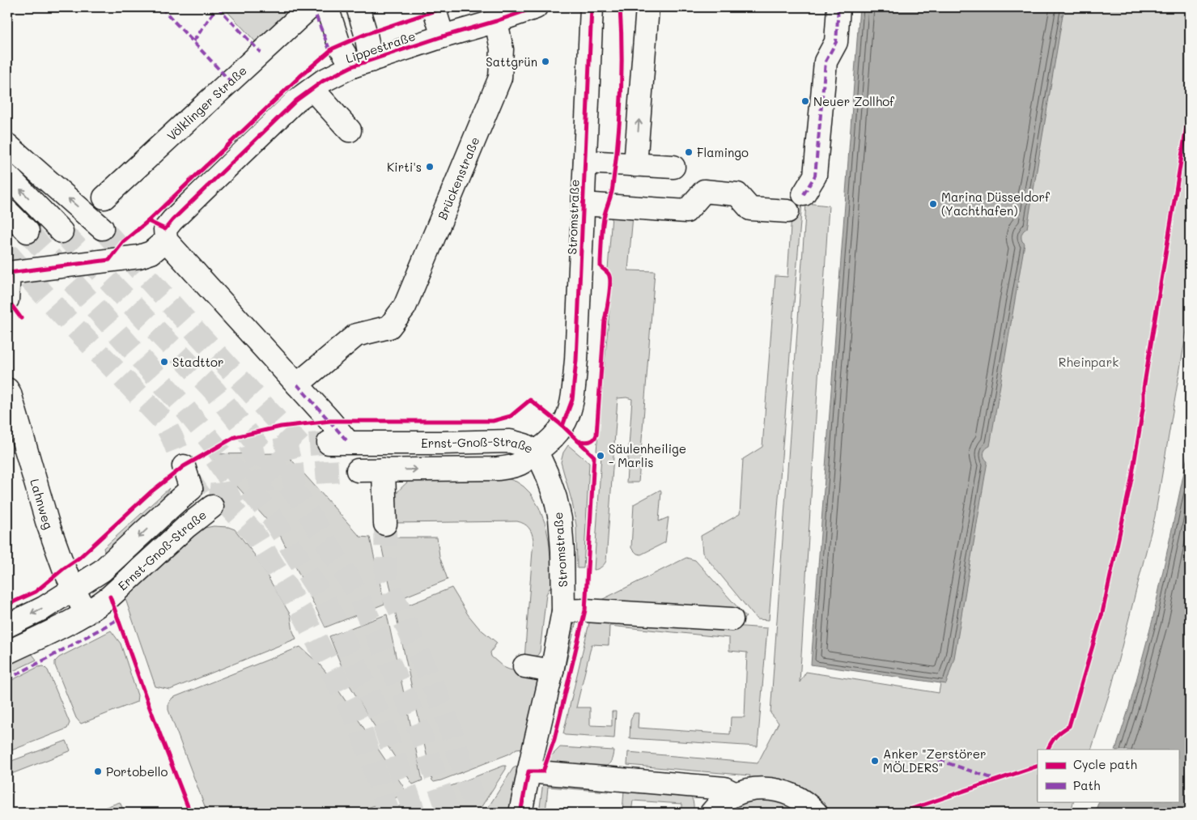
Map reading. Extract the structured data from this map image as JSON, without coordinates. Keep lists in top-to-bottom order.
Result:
{
  "streets": {
    "main road": [
      "Lippestraße",
      "Völklinger Straße",
      "Brückenstraße",
      "Stromstraße",
      "Ernst-Gnoß-Straße",
      "Lahnweg"
    ]
  },
  "crossings": [
    ["Lippestraße", "Brückenstraße"],
    ["Stromstraße", "Ernst-Gnoß-Straße"],
    ["Ernst-Gnoß-Straße", "Lahnweg"]
  ],
  "parks": ["Rheinpark"],
  "places": [
    "Sattgrün",
    "Neuer Zollhof",
    "Flamingo",
    "Kirti's",
    "Marina Düsseldorf (Yachthafen)",
    "Stadttor",
    "Säulenheilige - Marlis",
    "Anker \"Zerstörer MÖLDERS\"",
    "Portobello"
  ],
  "legend": ["Cycle path", "Path"]
}
